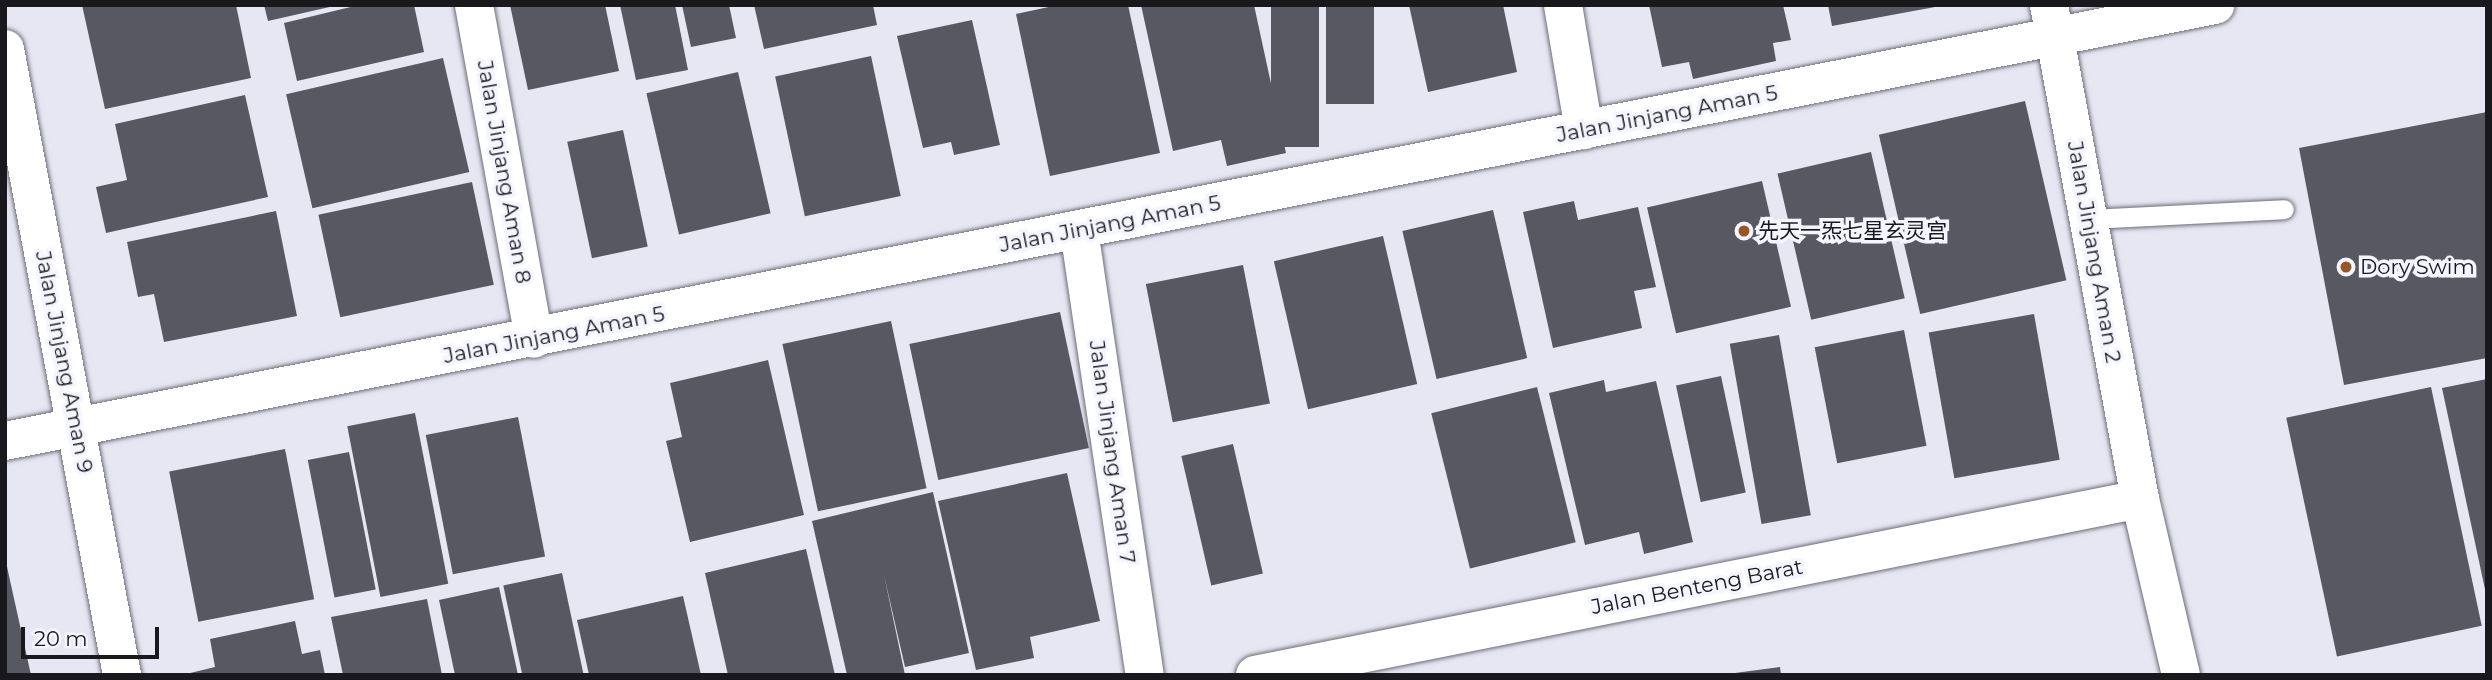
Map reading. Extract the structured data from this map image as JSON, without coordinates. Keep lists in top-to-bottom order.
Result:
{
  "streets": {
    "street": [
      "Jalan Jinjang Aman 5",
      "Jalan Jinjang Aman 8",
      "Jalan Jinjang Aman 2",
      "Jalan Jinjang Aman 9",
      "Jalan Jinjang Aman 7",
      "Jalan Benteng Barat"
    ]
  },
  "crossings": [
    ["Jalan Jinjang Aman 5", "Jalan Jinjang Aman 8"],
    ["Jalan Jinjang Aman 5", "Jalan Jinjang Aman 2"],
    ["Jalan Jinjang Aman 5", "Jalan Jinjang Aman 9"],
    ["Jalan Jinjang Aman 5", "Jalan Jinjang Aman 7"],
    ["Jalan Jinjang Aman 2", "Jalan Benteng Barat"]
  ],
  "places": ["先天一炁七星玄灵宫", "Dory Swim"],
  "scale_bar": "20 m"
}
